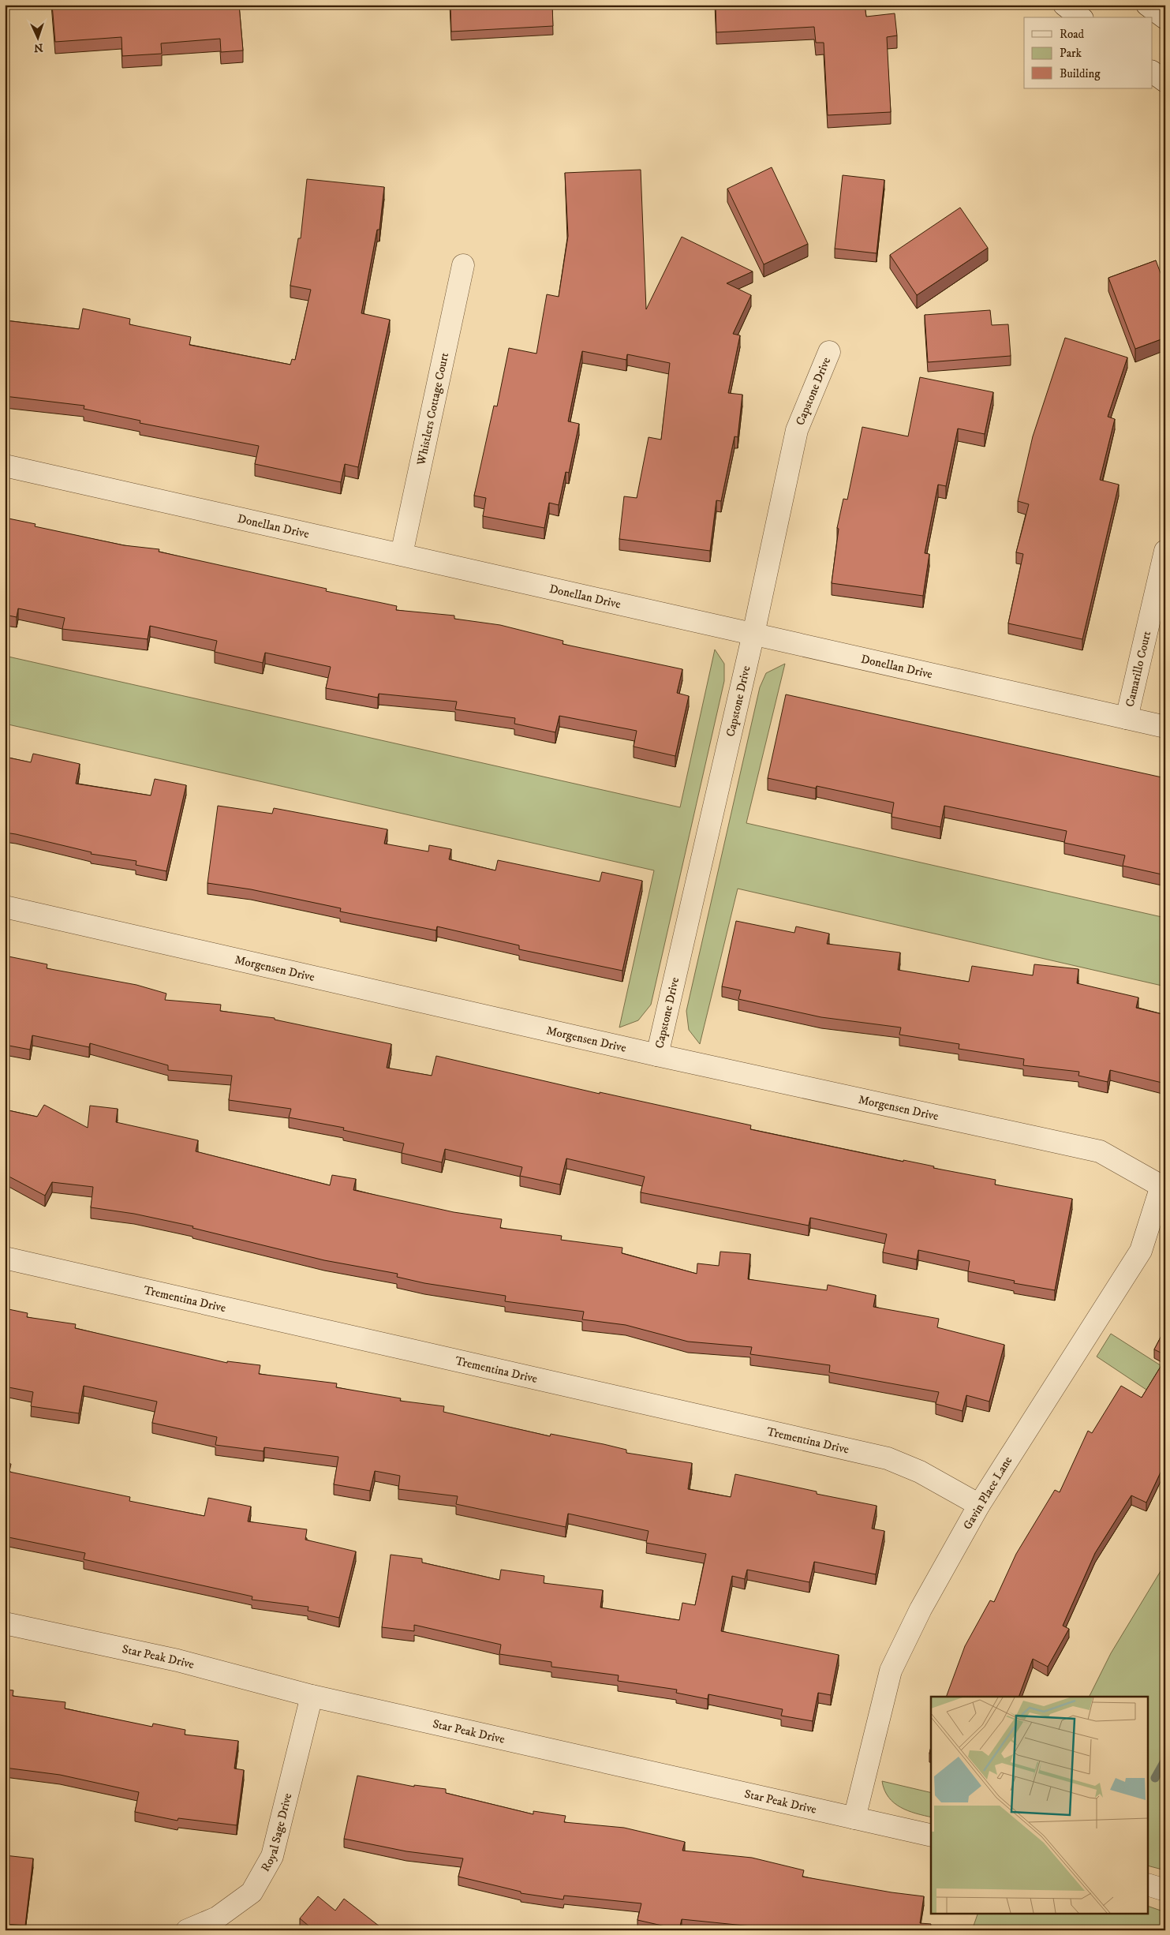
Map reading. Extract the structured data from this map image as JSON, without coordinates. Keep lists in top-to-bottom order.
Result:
{
  "streets": {
    "street": [
      "Capstone Drive",
      "Whistlers Cottage Court",
      "Donellan Drive",
      "Camarillo Court",
      "Morgensen Drive",
      "Trementina Drive",
      "Gavin Place Lane",
      "Star Peak Drive",
      "Royal Sage Drive"
    ]
  },
  "crossings": [
    ["Capstone Drive", "Donellan Drive"],
    ["Capstone Drive", "Morgensen Drive"],
    ["Whistlers Cottage Court", "Donellan Drive"],
    ["Donellan Drive", "Camarillo Court"],
    ["Morgensen Drive", "Gavin Place Lane"],
    ["Trementina Drive", "Gavin Place Lane"],
    ["Gavin Place Lane", "Star Peak Drive"],
    ["Star Peak Drive", "Royal Sage Drive"]
  ],
  "legend": ["Road", "Park", "Building"],
  "north": "bottom"
}
